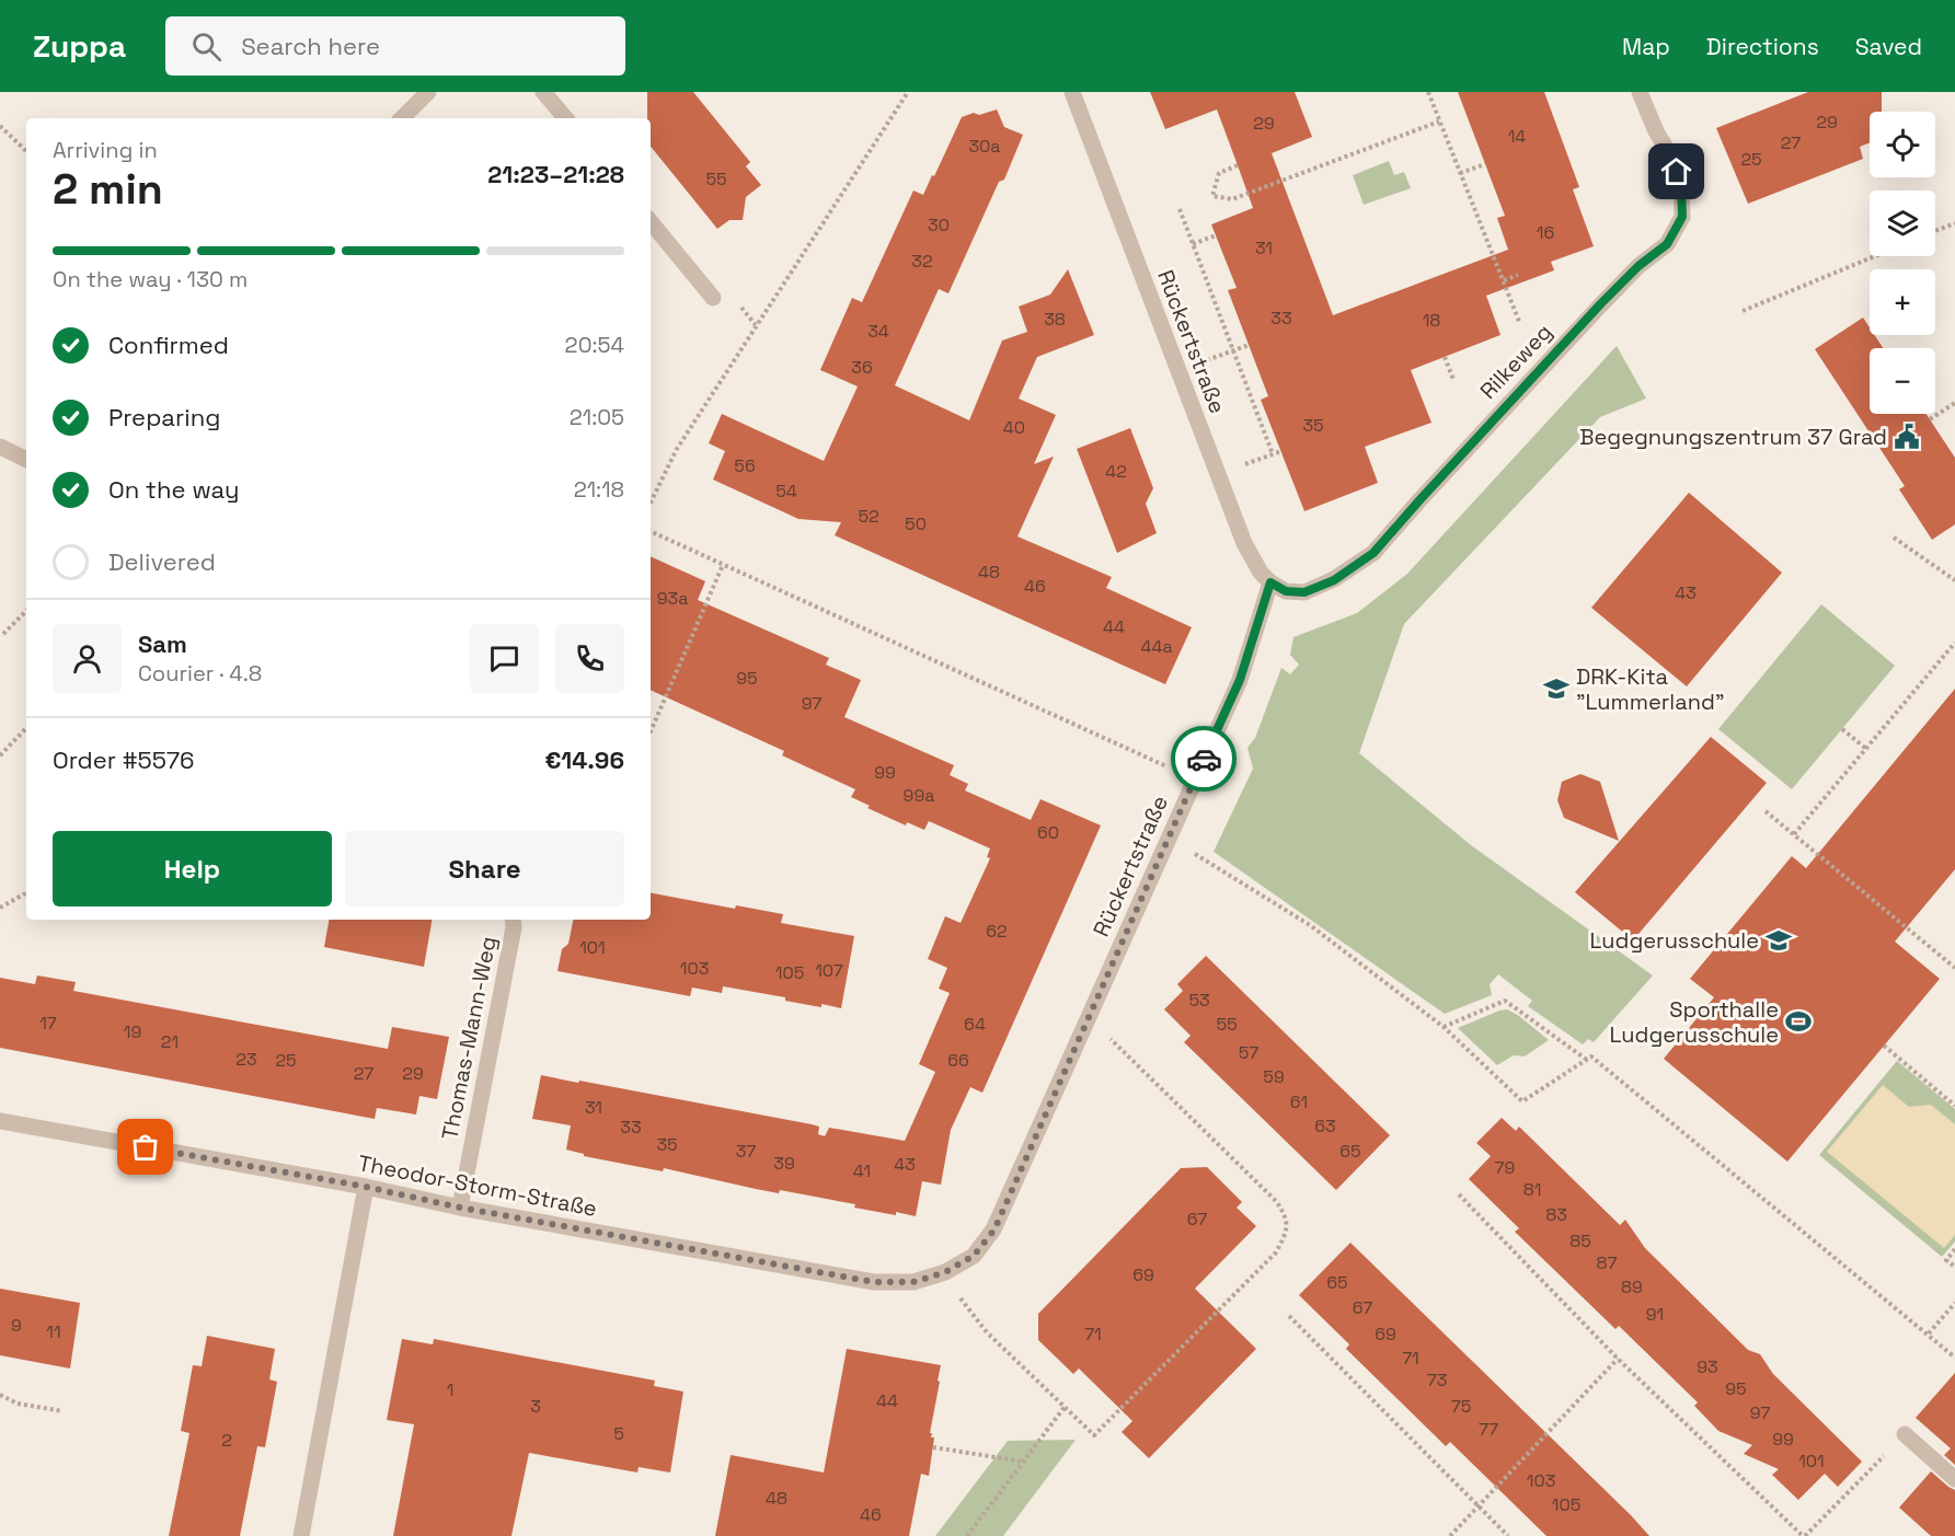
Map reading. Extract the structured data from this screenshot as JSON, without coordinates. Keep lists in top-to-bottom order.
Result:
{
  "streets": {
    "street": [
      "Rückertstraße",
      "Rilkeweg",
      "Thomas-Mann-Weg",
      "Theodor-Storm-Straße"
    ]
  },
  "crossings": [
    ["Rückertstraße", "Rilkeweg"],
    ["Rückertstraße", "Theodor-Storm-Straße"],
    ["Thomas-Mann-Weg", "Theodor-Storm-Straße"]
  ],
  "places": {
    "public building": ["Begegnungszentrum 37 Grad"],
    "school or university": ["DRK-Kita \"Lummerland\"", "Ludgerusschule"],
    "sports": ["Sporthalle Ludgerusschule"]
  },
  "house_numbers": [
    "29",
    "29",
    "14",
    "27",
    "30a",
    "25",
    "55",
    "30",
    "16",
    "31",
    "32",
    "33",
    "38",
    "18",
    "34",
    "36",
    "35",
    "40",
    "56",
    "42",
    "54",
    "52",
    "50",
    "48",
    "46",
    "43",
    "93a",
    "44",
    "44a",
    "95",
    "97",
    "99",
    "99a",
    "60",
    "62",
    "101",
    "103",
    "107",
    "105",
    "53",
    "17",
    "64",
    "55",
    "19",
    "21",
    "57",
    "23",
    "25",
    "66",
    "27",
    "29",
    "59",
    "61",
    "31",
    "63",
    "33",
    "35",
    "37",
    "65",
    "39",
    "43",
    "79",
    "41",
    "81",
    "83",
    "67",
    "85",
    "87",
    "69",
    "65",
    "89",
    "67",
    "91",
    "9",
    "11",
    "71",
    "69",
    "71",
    "93",
    "73",
    "95",
    "1",
    "44",
    "3",
    "75",
    "97",
    "77",
    "5",
    "99",
    "2",
    "101",
    "103",
    "48",
    "105",
    "46"
  ],
  "page": {
    "header": "Zuppa",
    "search": "Search here",
    "nav": ["Map", "Directions", "Saved"],
    "map_buttons": ["+", "−"],
    "heading": ["2 min", "Arriving in", "21:23–21:28"],
    "panel": [
      "Sam",
      "Courier · 4.8",
      "Order #5576",
      "€14.96"
    ],
    "bar": "On the way · 130 m",
    "list": [
      ["Confirmed", "20:54"],
      ["Preparing", "21:05"],
      ["On the way", "21:18"],
      "Delivered"
    ],
    "buttons": ["Help", "Share"]
  }
}
